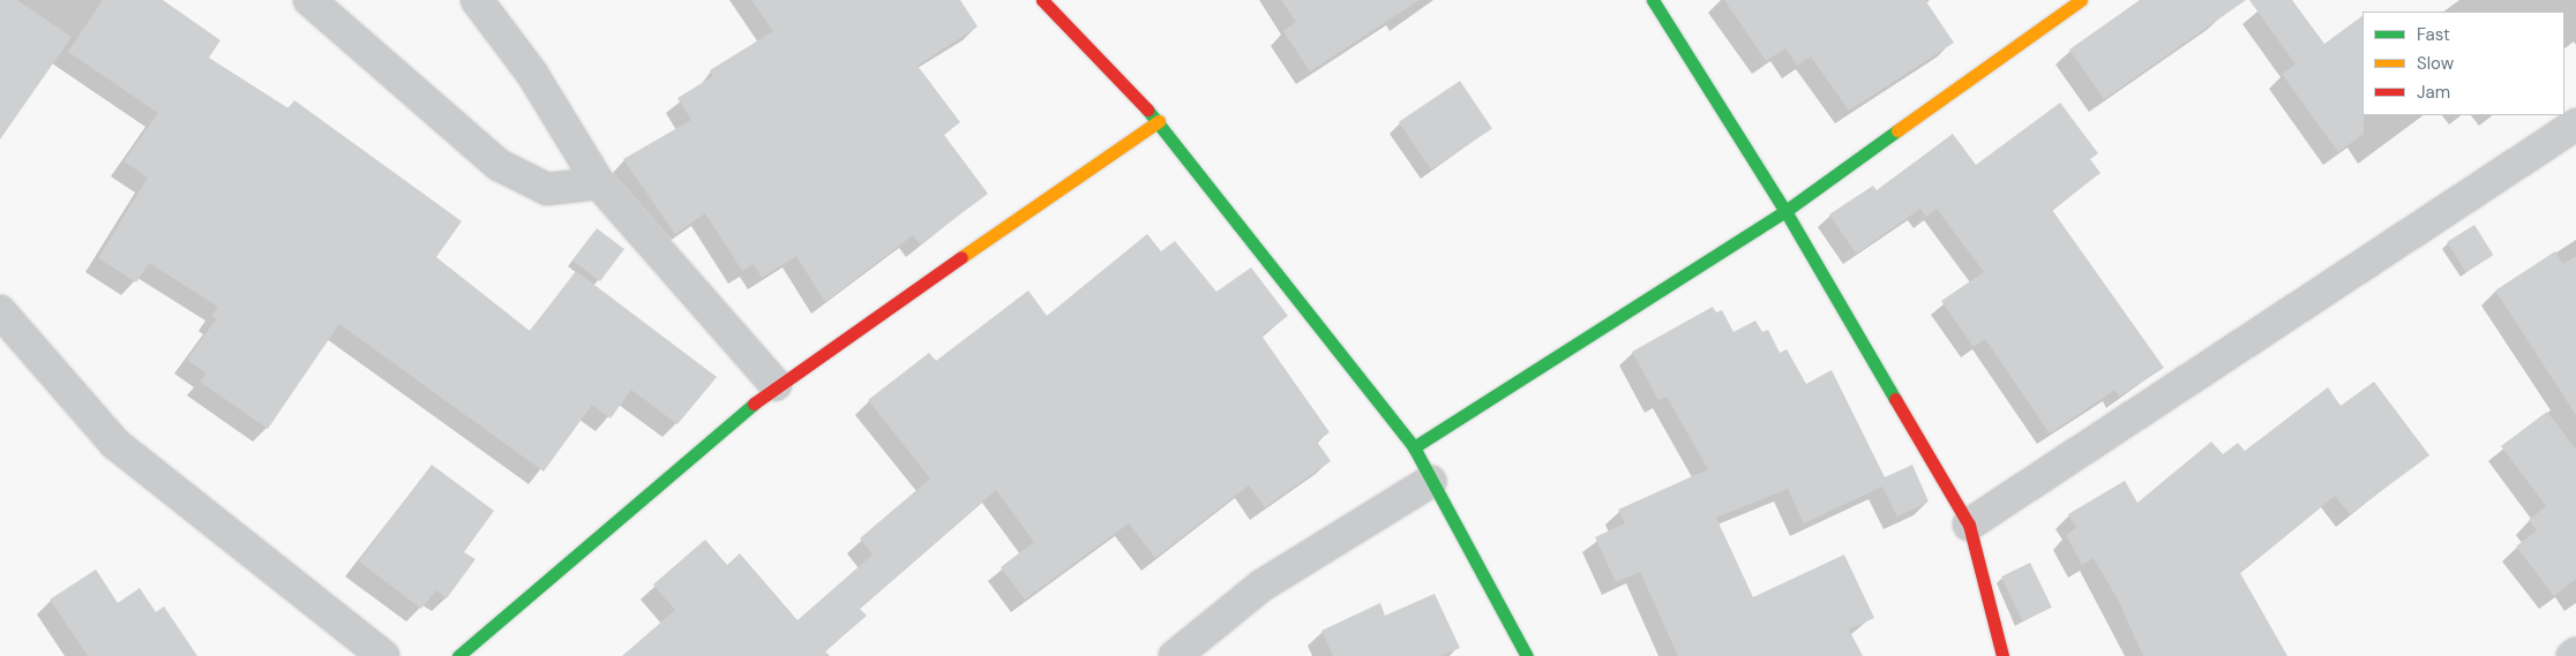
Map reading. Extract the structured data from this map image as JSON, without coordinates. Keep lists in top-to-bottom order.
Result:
{
  "legend": ["Fast", "Slow", "Jam"]
}
